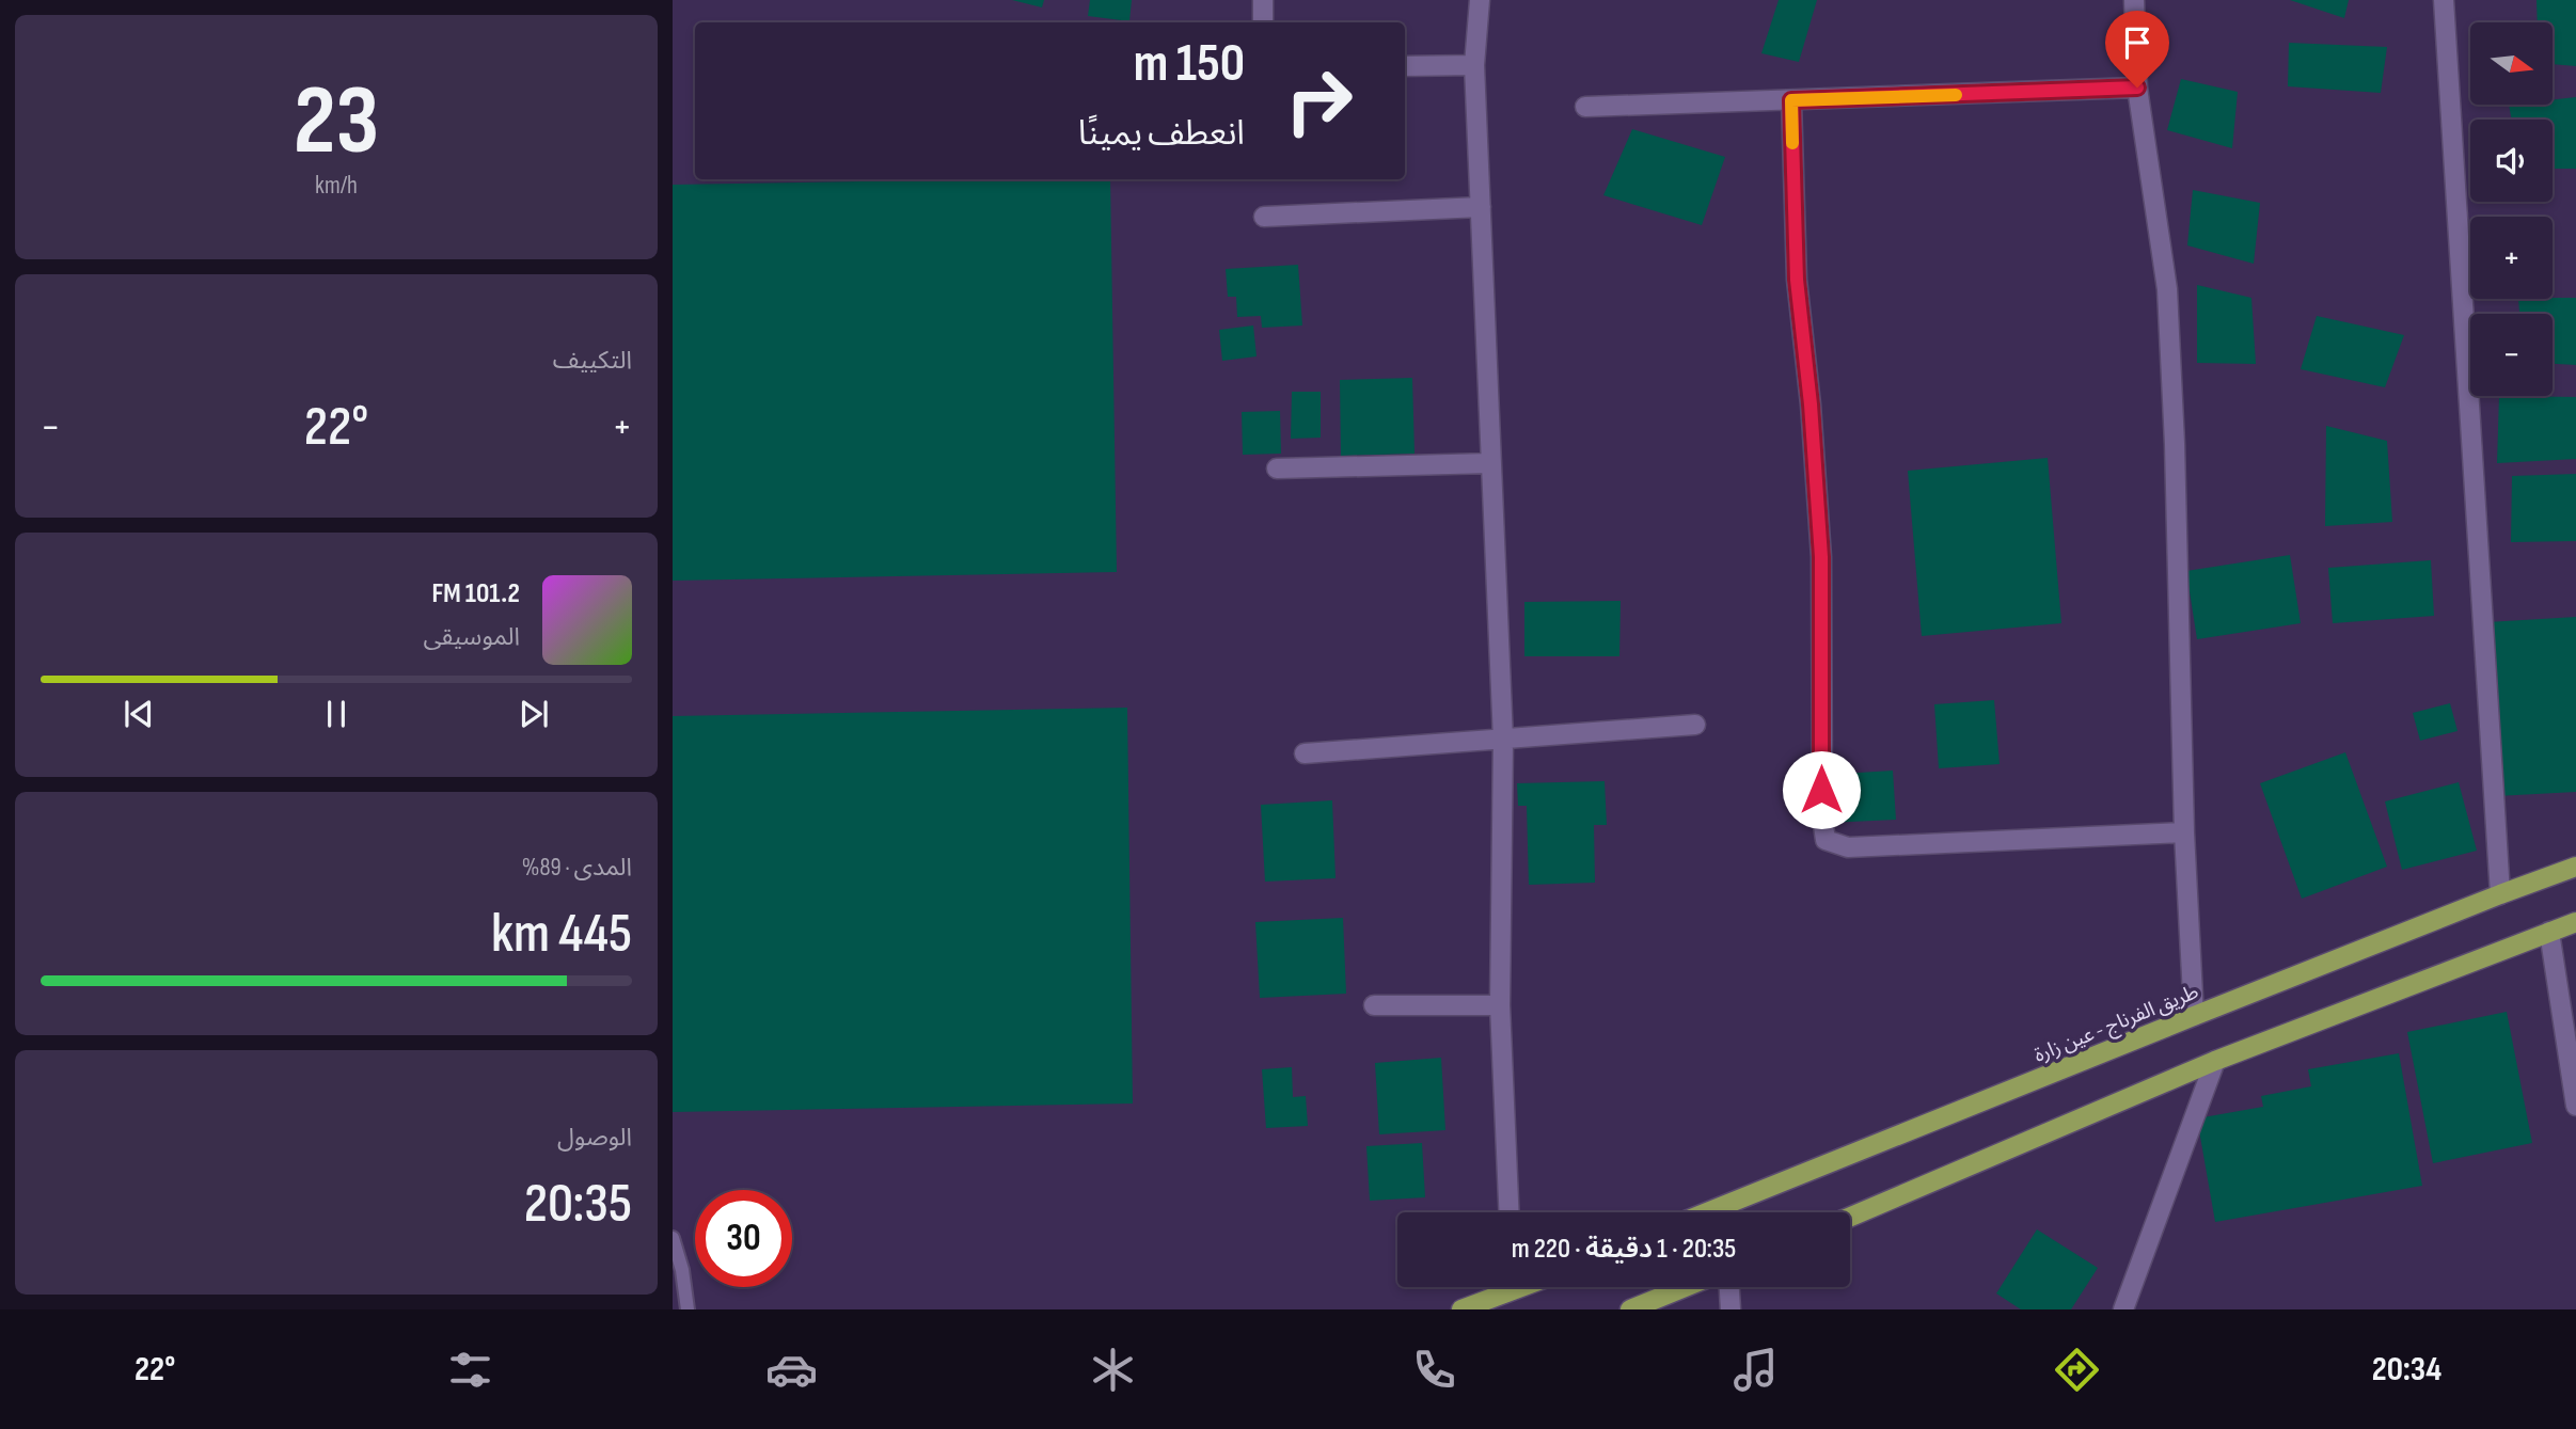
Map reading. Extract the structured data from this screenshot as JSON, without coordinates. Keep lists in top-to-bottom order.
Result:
{
  "streets": {
    "main road": ["طريق الفرناج - عين زارة"]
  },
  "north": "right",
  "page": {
    "tile": [
      ["23", "km/h"],
      "التكييف",
      ["المدى · 89%", "445 km"],
      ["الوصول", "20:35"]
    ],
    "map_buttons": ["+", "−"],
    "turn": ["150 m", "انعطف يمينًا"],
    "heat": ["−", "22°", "+"],
    "song": ["101.2 FM", "الموسيقى"],
    "limit": "30",
    "trip": "20:35 · 1 دقيقة · 220 m",
    "tabs": ["20:34", "22°"]
  }
}
